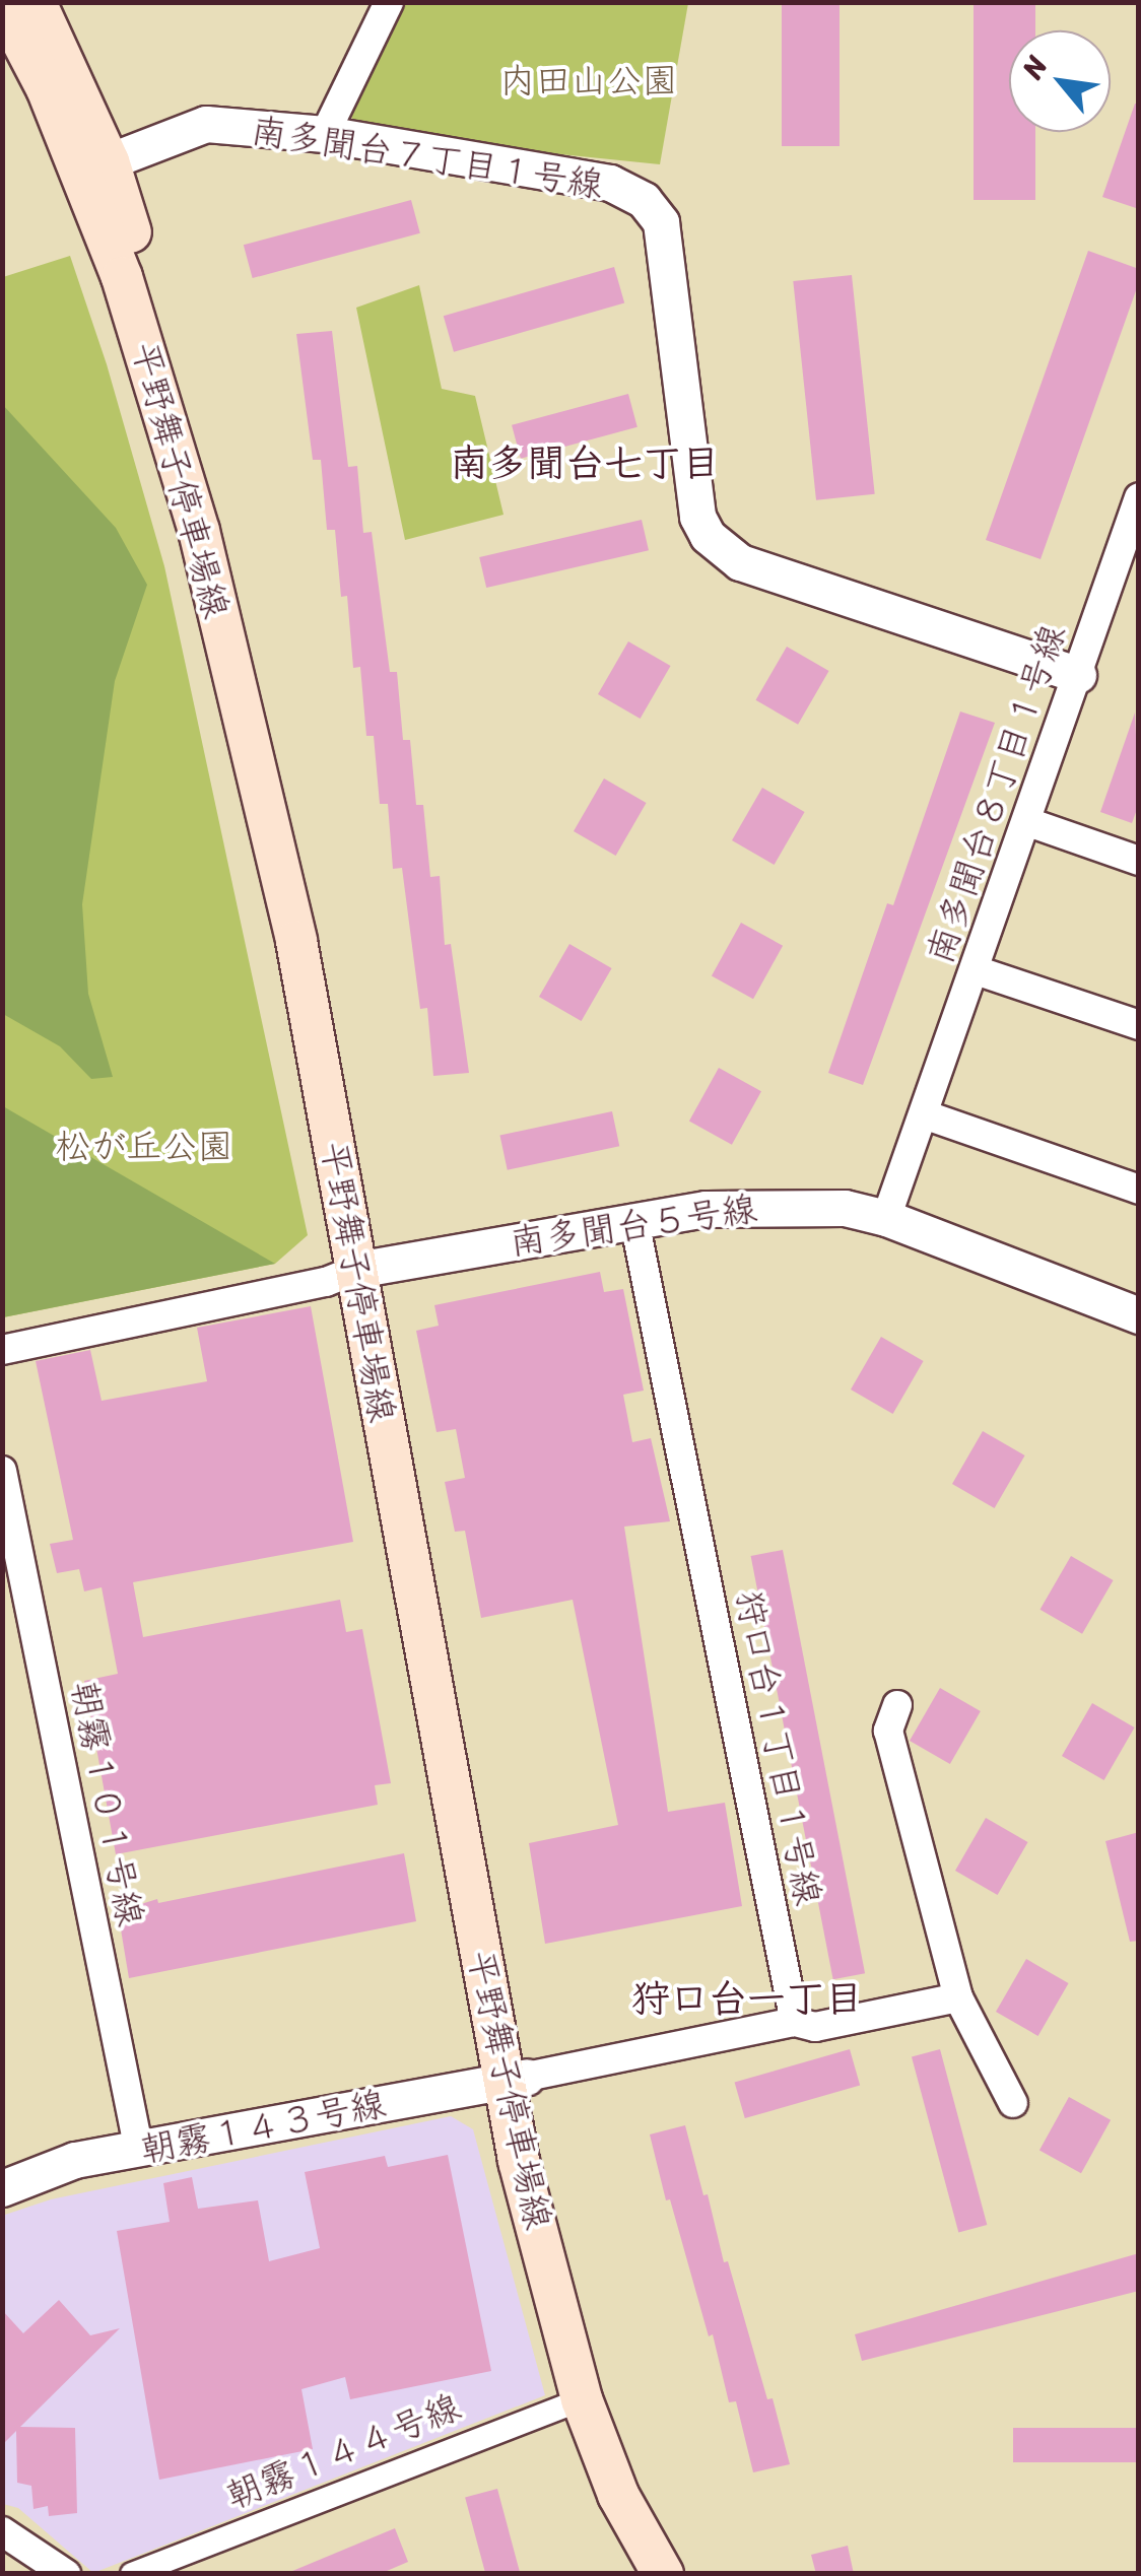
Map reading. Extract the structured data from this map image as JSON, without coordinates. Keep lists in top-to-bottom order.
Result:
{
  "streets": {
    "main road": ["平野舞子停車場線"],
    "street": [
      "南多聞台７丁目１号線",
      "南多聞台８丁目１号線",
      "南多聞台５号線",
      "狩口台１丁目１号線",
      "朝霧１０１号線",
      "朝霧１４３号線",
      "朝霧１４４号線"
    ]
  },
  "crossings": [
    ["南多聞台７丁目１号線", "平野舞子停車場線"],
    ["南多聞台７丁目１号線", "南多聞台８丁目１号線"],
    ["平野舞子停車場線", "南多聞台５号線"],
    ["平野舞子停車場線", "朝霧１４３号線"],
    ["平野舞子停車場線", "朝霧１４４号線"],
    ["南多聞台８丁目１号線", "南多聞台５号線"],
    ["南多聞台５号線", "狩口台１丁目１号線"],
    ["朝霧１０１号線", "朝霧１４３号線"]
  ],
  "districts": ["南多聞台七丁目", "狩口台一丁目"],
  "parks": ["内田山公園", "松が丘公園"],
  "north": "top left"
}
